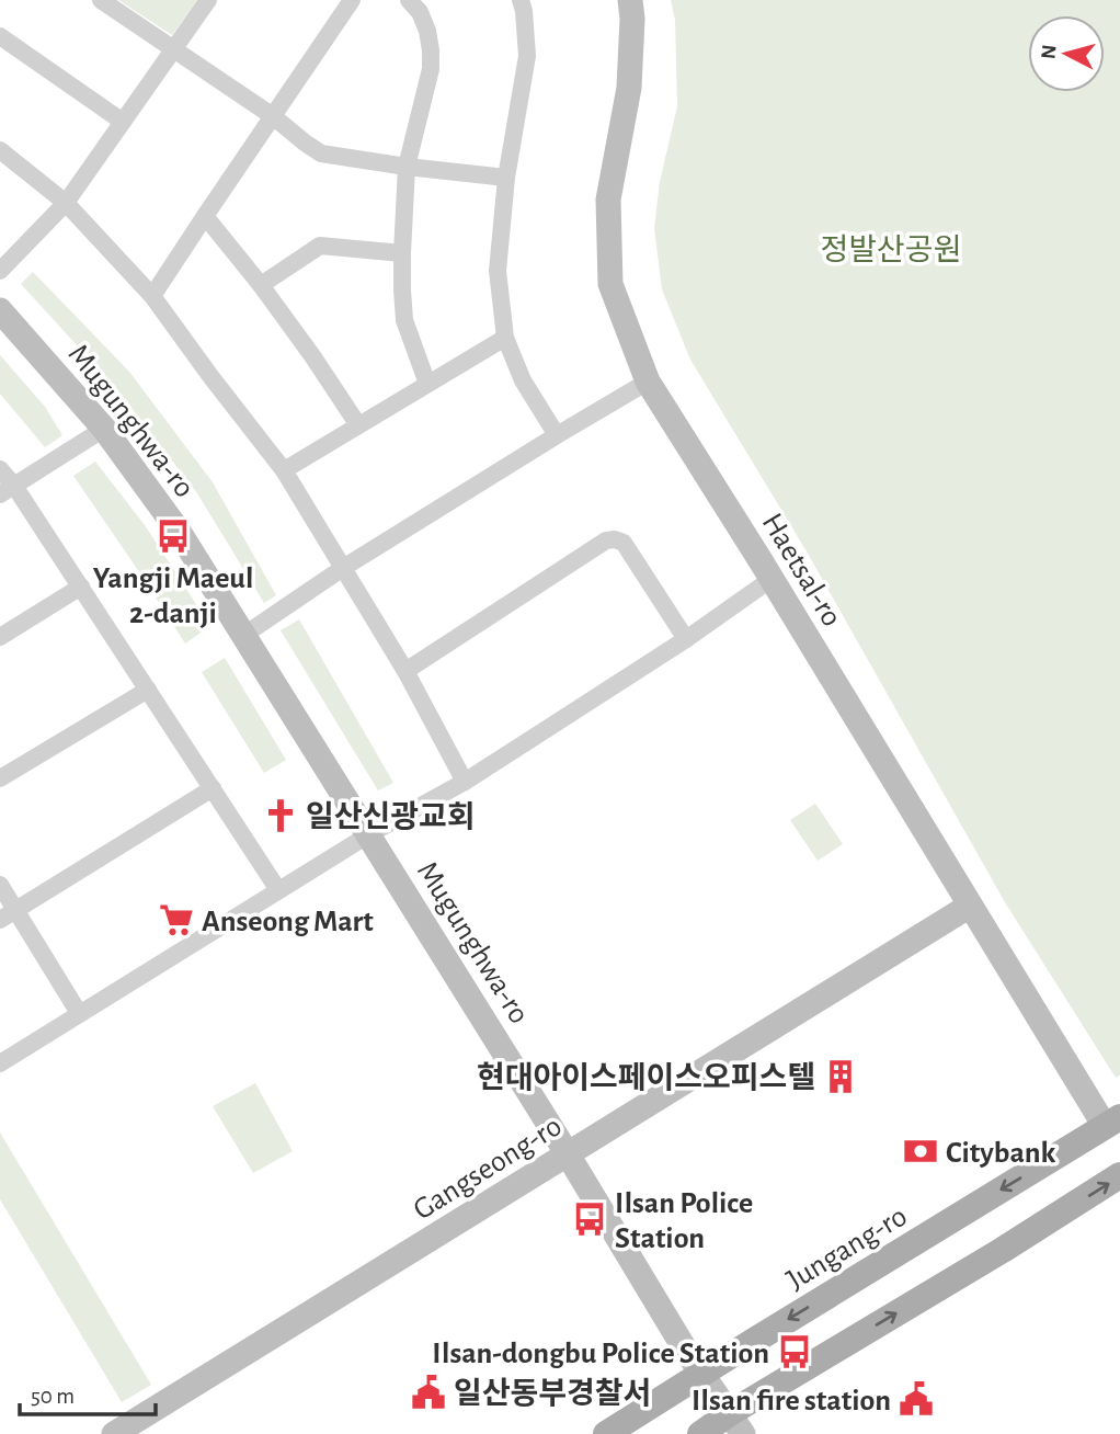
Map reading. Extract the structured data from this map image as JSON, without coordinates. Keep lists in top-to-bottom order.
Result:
{
  "streets": {
    "main road": ["Jungang-ro"],
    "street": ["Mugunghwa-ro", "Haetsal-ro", "Gangseong-ro"]
  },
  "crossings": [
    ["Mugunghwa-ro", "Gangseong-ro"],
    ["Mugunghwa-ro", "Jungang-ro"],
    ["Haetsal-ro", "Gangseong-ro"],
    ["Haetsal-ro", "Jungang-ro"]
  ],
  "parks": ["정발산공원"],
  "places": {
    "bus stop": ["Yangji Maeul 2-danji", "Ilsan Police Station", "Ilsan-dongbu Police Station"],
    "church": ["일산신광교회"],
    "supermarket": ["Anseong Mart"],
    "building": ["현대아이스페이스오피스텔"],
    "bank": ["Citybank"],
    "public building": ["일산동부경찰서", "Ilsan fire station"]
  },
  "scale_bar": "50 m",
  "north": "left"
}
